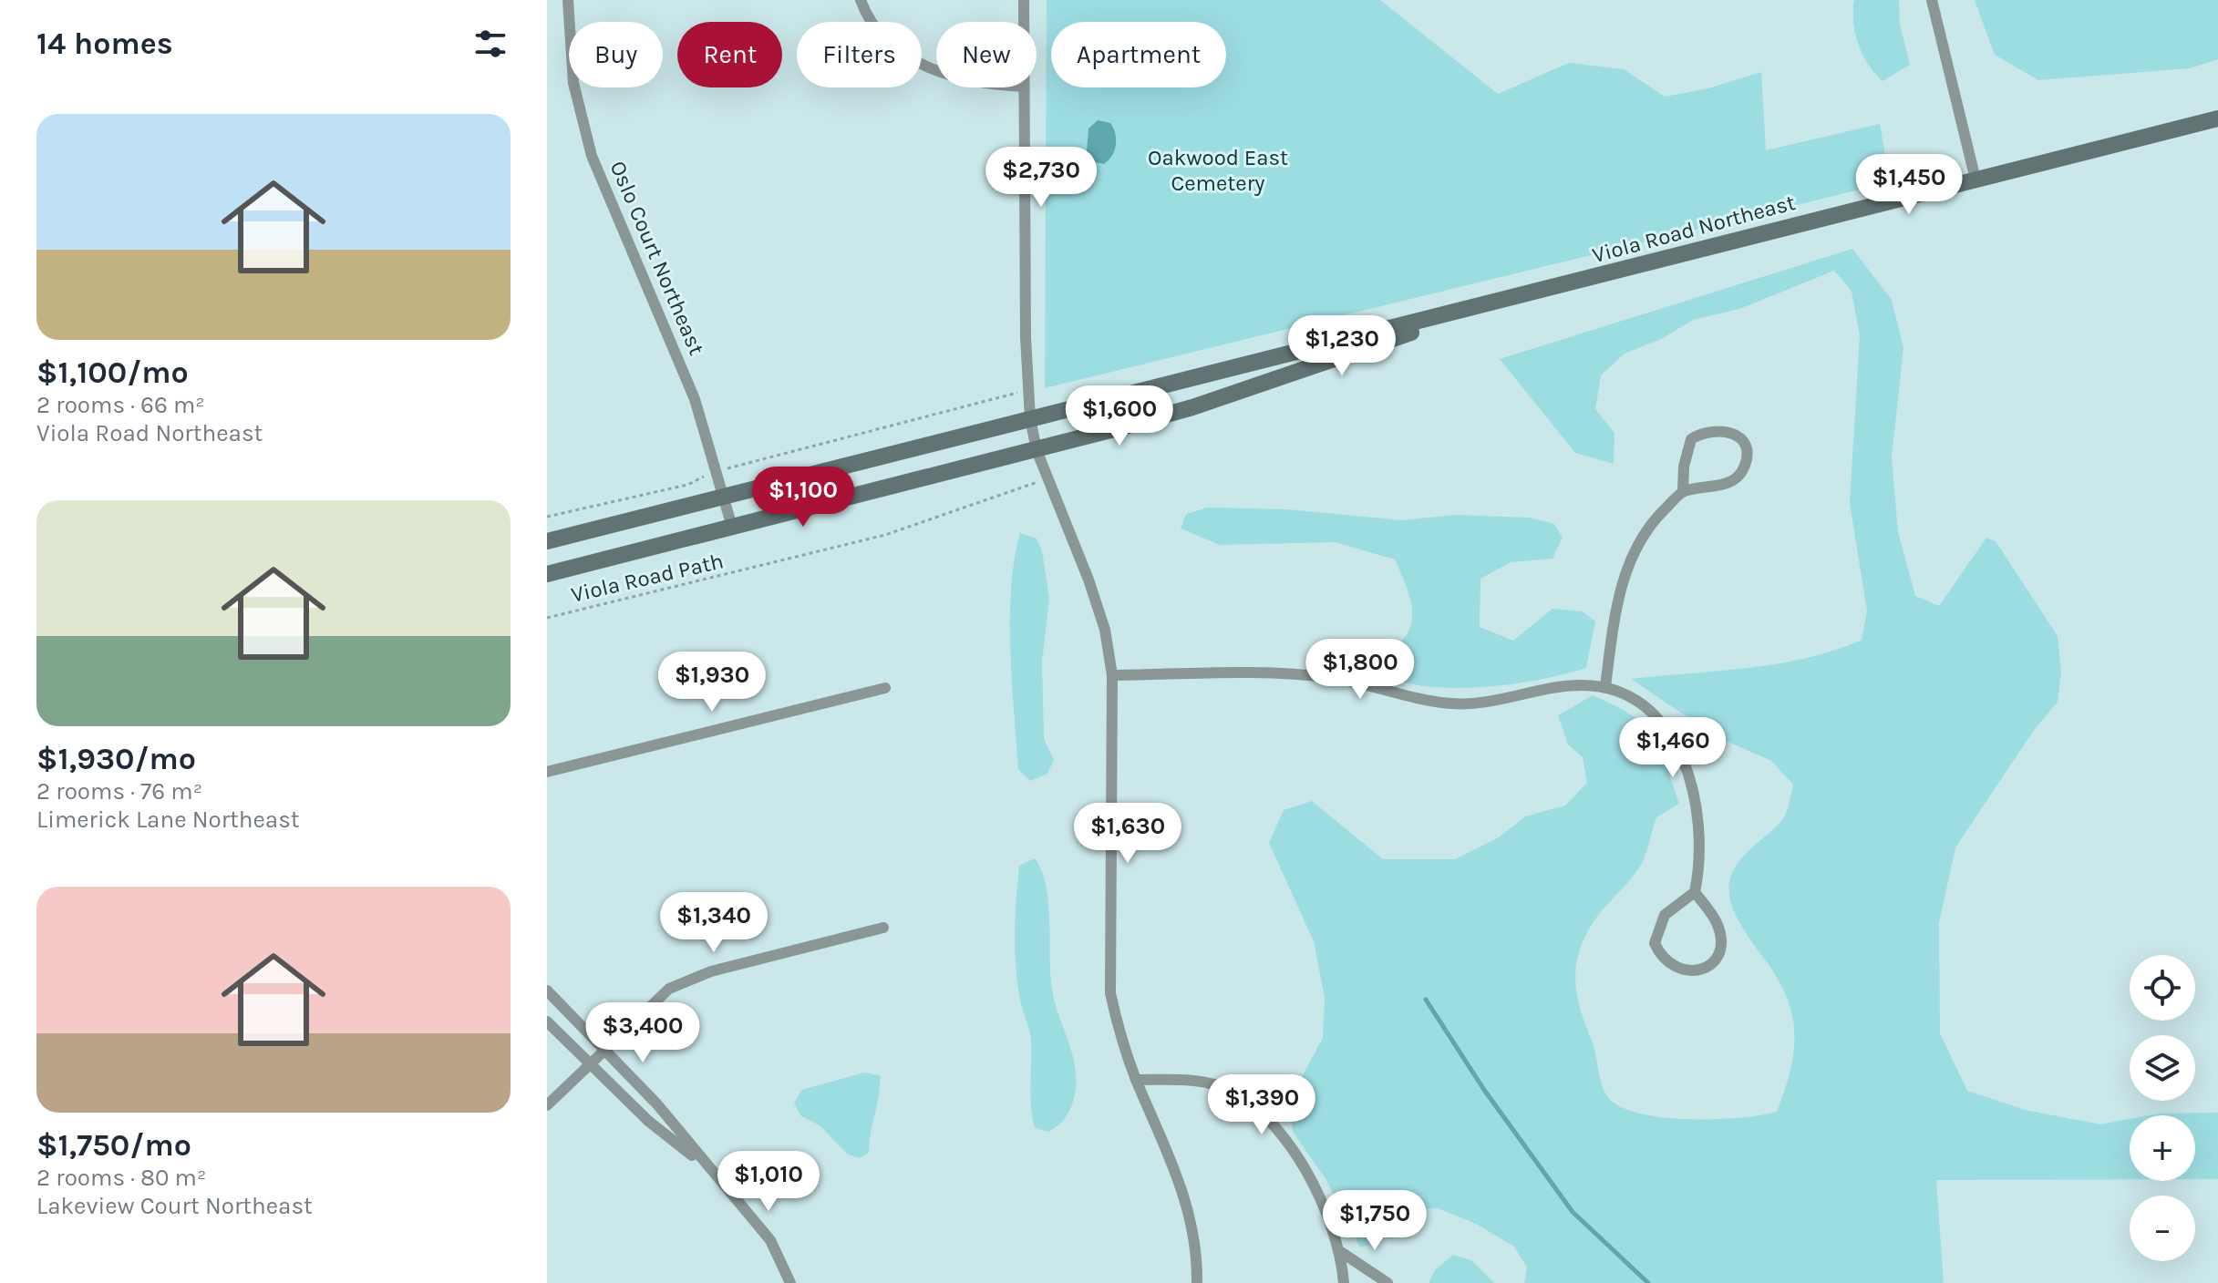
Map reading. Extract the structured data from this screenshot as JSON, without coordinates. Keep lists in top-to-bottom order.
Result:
{
  "streets": {
    "main road": ["Viola Road Northeast"],
    "street": ["Oslo Court Northeast"],
    "path": ["Viola Road Path"]
  },
  "crossings": [
    ["Viola Road Northeast", "Oslo Court Northeast"]
  ],
  "parks": ["Oakwood East Cemetery"],
  "page": {
    "heading": "14 homes",
    "chip": [
      "Buy",
      "Rent",
      "Filters",
      "New",
      "Apartment"
    ],
    "list": [
      {
        "name": "$1,100/mo",
        "note": "2 rooms · 66 m² · Viola Road Northeast"
      },
      {
        "name": "$1,930/mo",
        "note": "2 rooms · 76 m² · Limerick Lane Northeast"
      },
      {
        "name": "$1,750/mo",
        "note": "2 rooms · 80 m² · Lakeview Court Northeast"
      }
    ],
    "price": [
      "$2,730",
      "$1,450",
      "$1,230",
      "$1,600",
      "$1,100",
      "$1,800",
      "$1,930",
      "$1,460",
      "$1,630",
      "$1,340",
      "$3,400",
      "$1,390",
      "$1,010",
      "$1,750"
    ],
    "map_buttons": ["+", "−"]
  }
}
